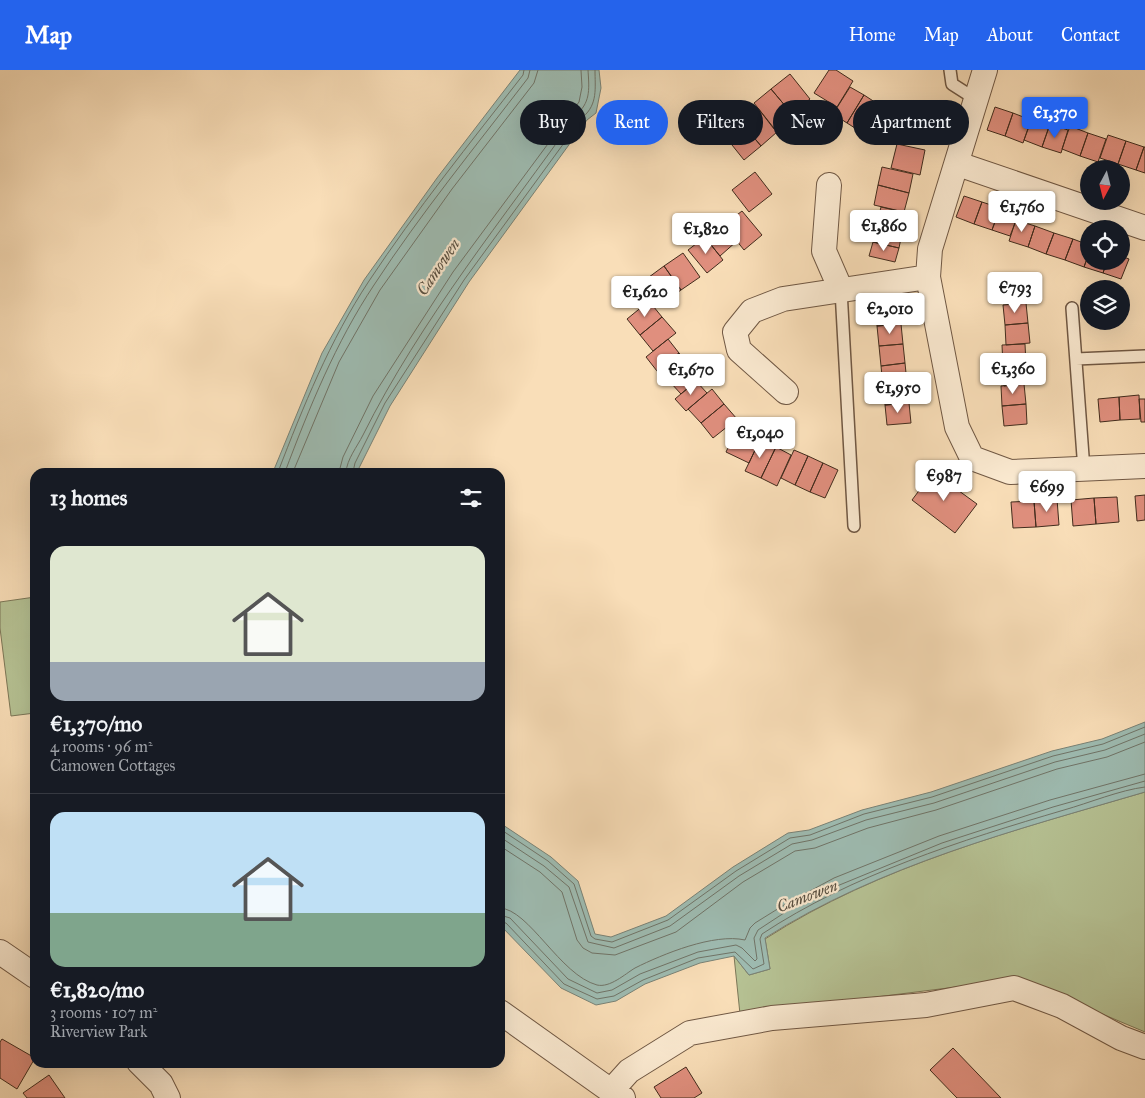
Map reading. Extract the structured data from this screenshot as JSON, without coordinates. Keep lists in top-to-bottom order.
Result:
{
  "water": ["Camowen"],
  "north": "bottom",
  "page": {
    "header": "Map",
    "nav": [
      "Home",
      "Map",
      "About",
      "Contact"
    ],
    "price": [
      "€1,370",
      "€1,760",
      "€1,860",
      "€1,820",
      "€793",
      "€1,620",
      "€2,010",
      "€1,360",
      "€1,670",
      "€1,950",
      "€1,040",
      "€987",
      "€699"
    ],
    "chip": [
      "Buy",
      "Rent",
      "Filters",
      "New",
      "Apartment"
    ],
    "heading": "13 homes",
    "list": [
      {
        "name": "€1,370/mo",
        "note": "4 rooms · 96 m² · Camowen Cottages"
      },
      {
        "name": "€1,820/mo",
        "note": "3 rooms · 107 m² · Riverview Park"
      }
    ]
  }
}
